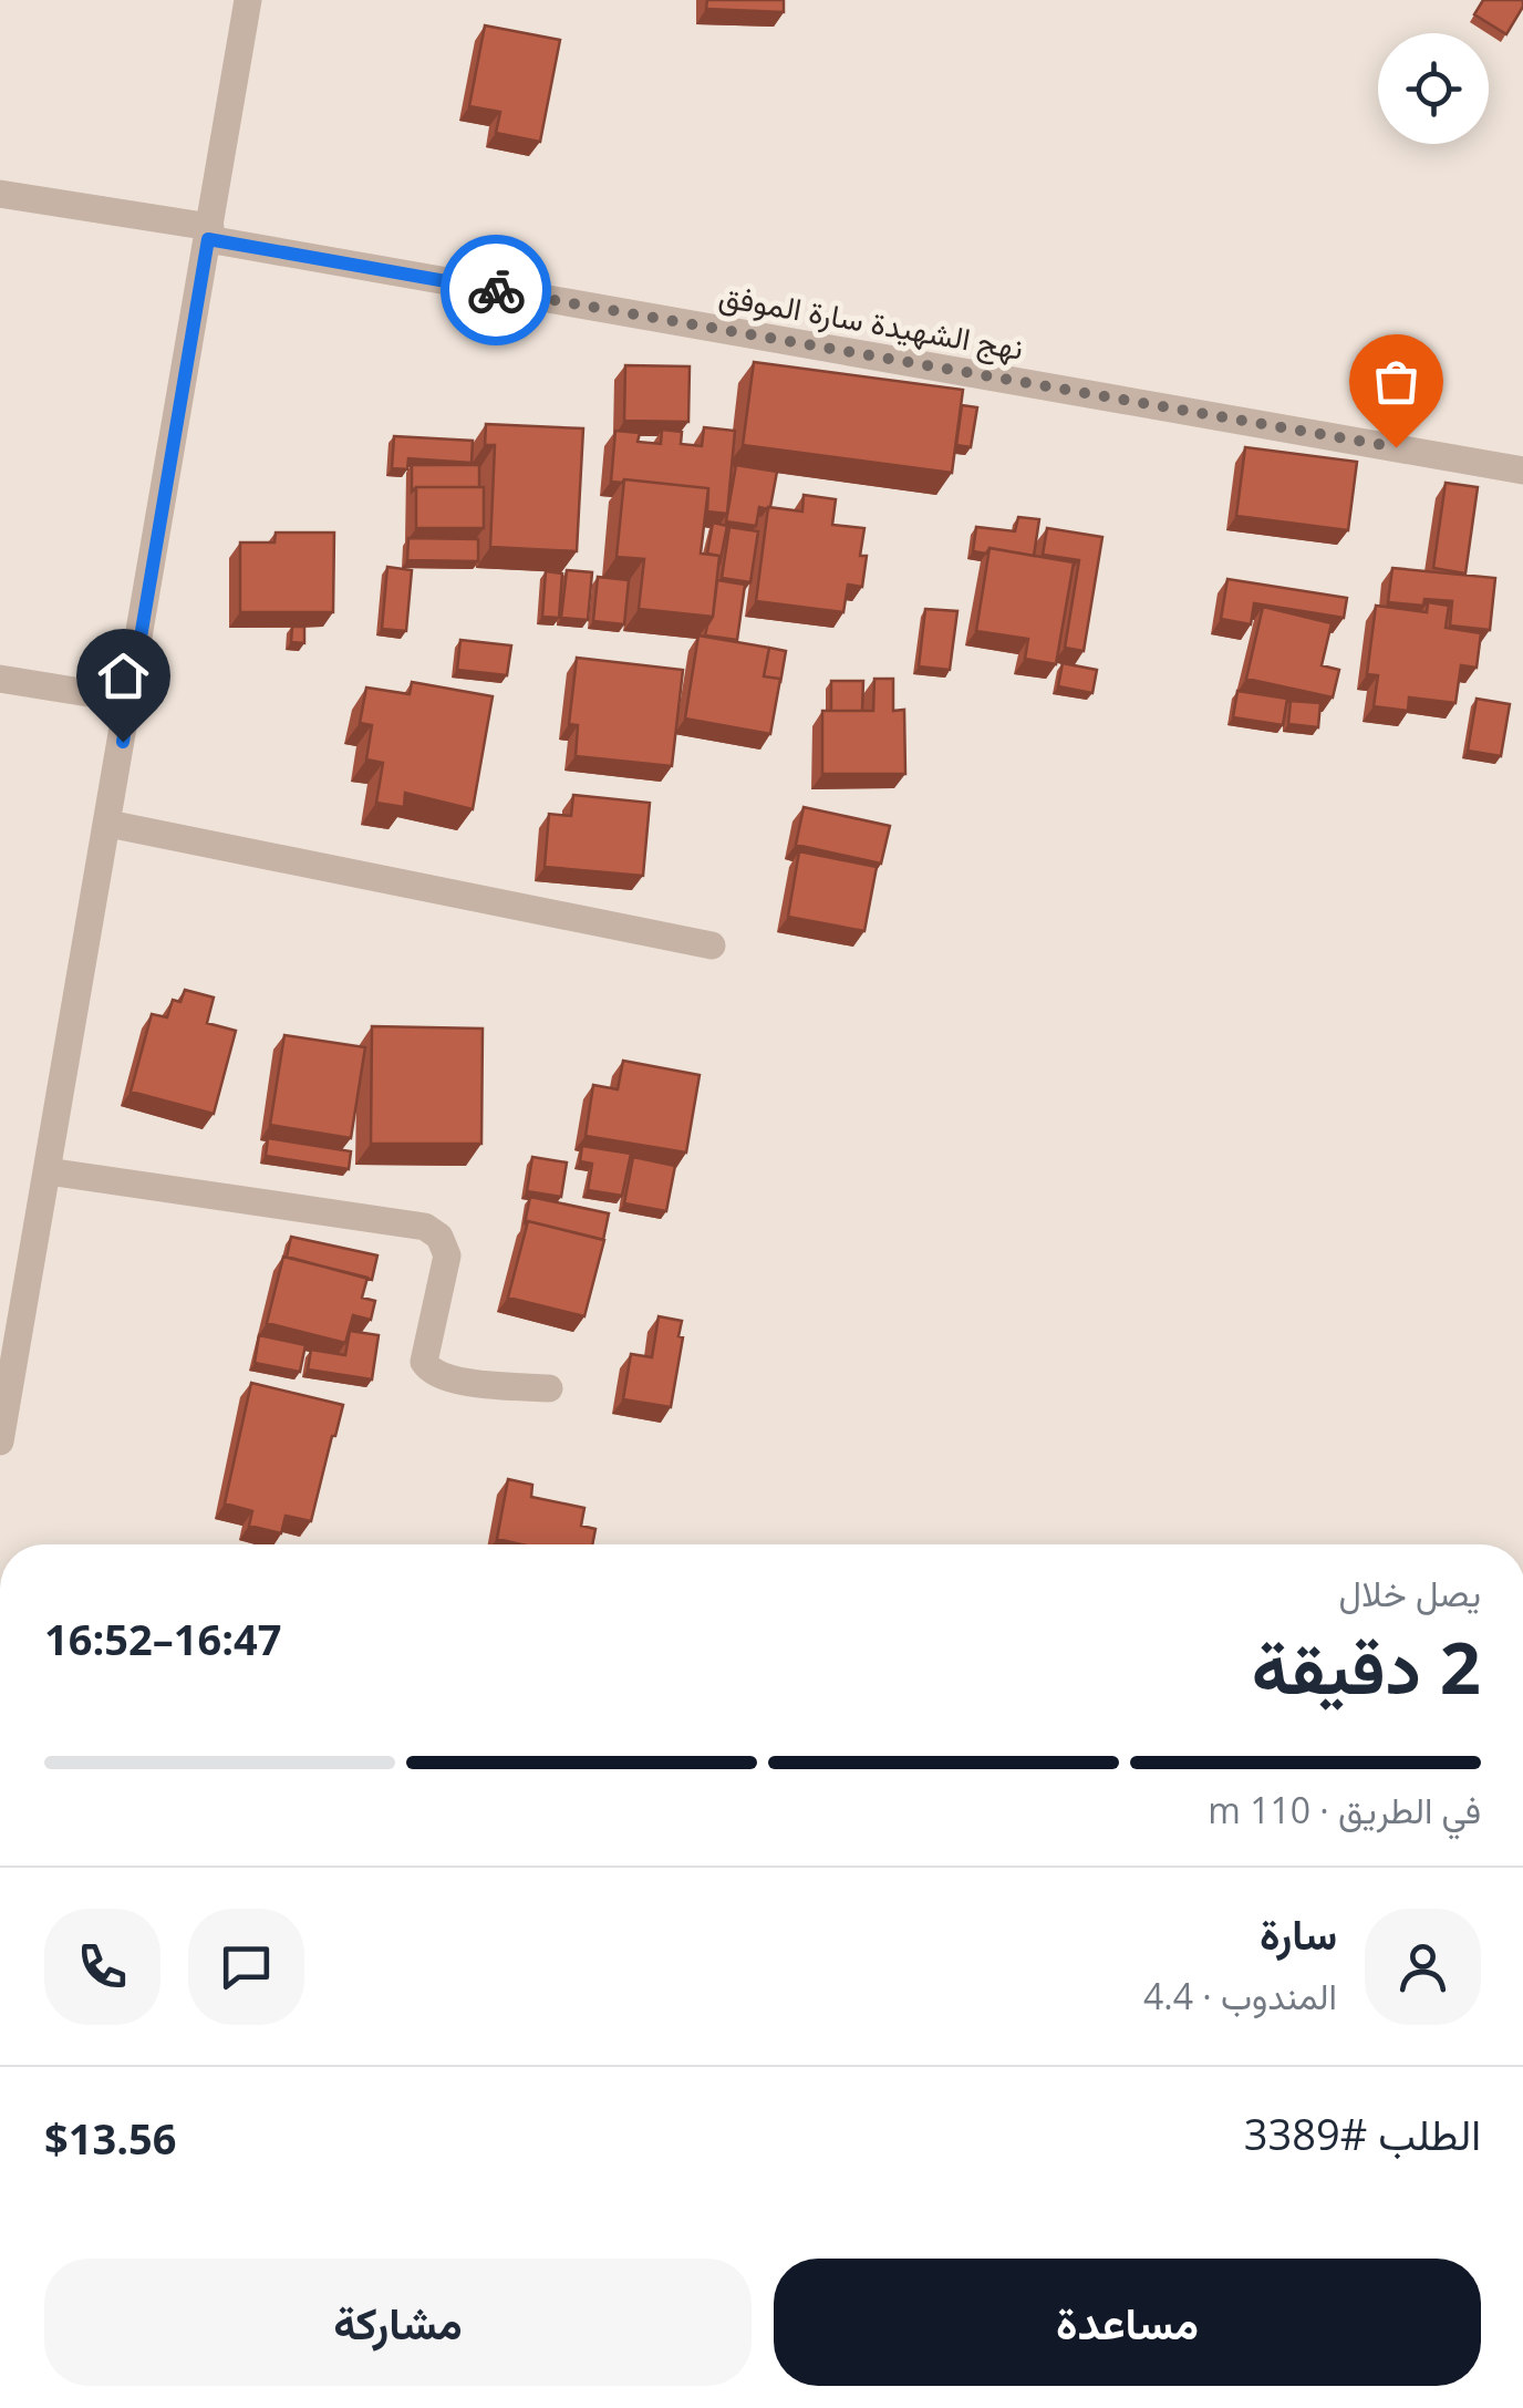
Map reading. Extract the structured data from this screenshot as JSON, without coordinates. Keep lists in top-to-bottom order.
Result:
{
  "streets": {
    "street": ["نهج الشهيدة سارة الموفق"]
  },
  "page": {
    "heading": ["2 دقيقة", "يصل خلال", "16:47–16:52"],
    "panel": [
      "سارة",
      "المندوب · 4.4",
      "الطلب #3389",
      "$13.56"
    ],
    "bar": "في الطريق · 110 m",
    "buttons": ["مساعدة", "مشاركة"]
  }
}
